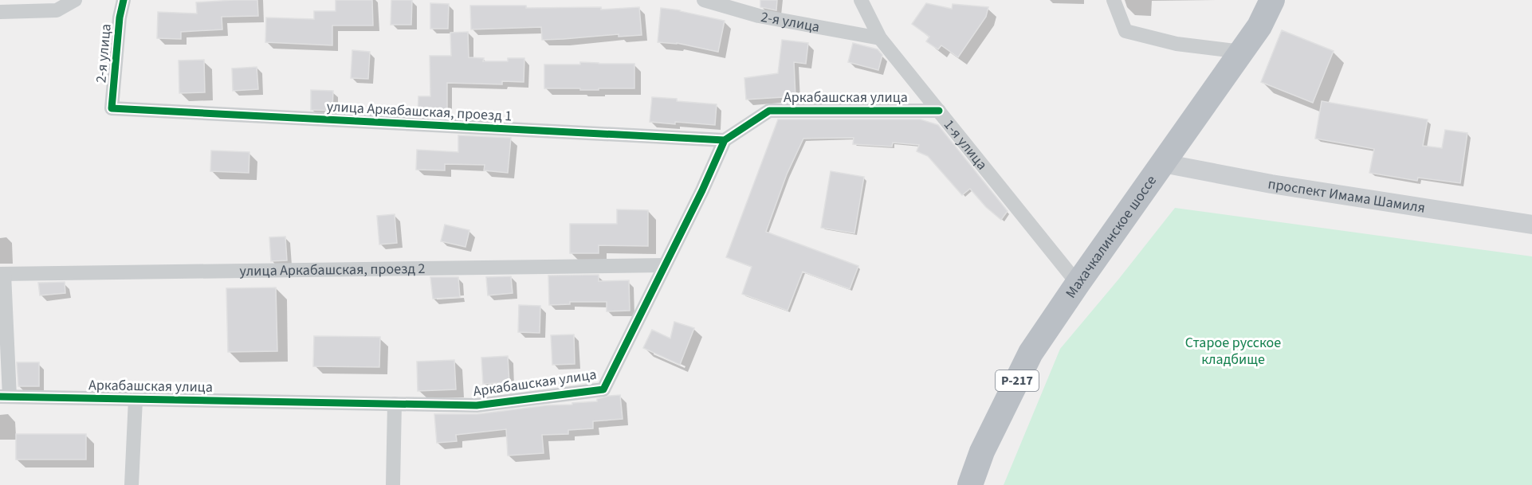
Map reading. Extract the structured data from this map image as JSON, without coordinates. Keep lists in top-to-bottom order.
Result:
{
  "streets": {
    "highway": ["Махачкалинское шоссе", "Р-217"],
    "main road": ["проспект Имама Шамиля"],
    "street": [
      "2-я улица",
      "Аркабашская улица",
      "улица Аркабашская, проезд 1",
      "1-я улица",
      "улица Аркабашская, проезд 2"
    ]
  },
  "crossings": [
    ["2-я улица", "улица Аркабашская, проезд 1"],
    ["2-я улица", "1-я улица"],
    ["Аркабашская улица", "улица Аркабашская, проезд 1"],
    ["Аркабашская улица", "1-я улица"],
    ["Аркабашская улица", "улица Аркабашская, проезд 2"],
    ["1-я улица", "Махачкалинское шоссе"],
    ["проспект Имама Шамиля", "Махачкалинское шоссе"]
  ],
  "parks": ["Старое русское кладбище"]
}
